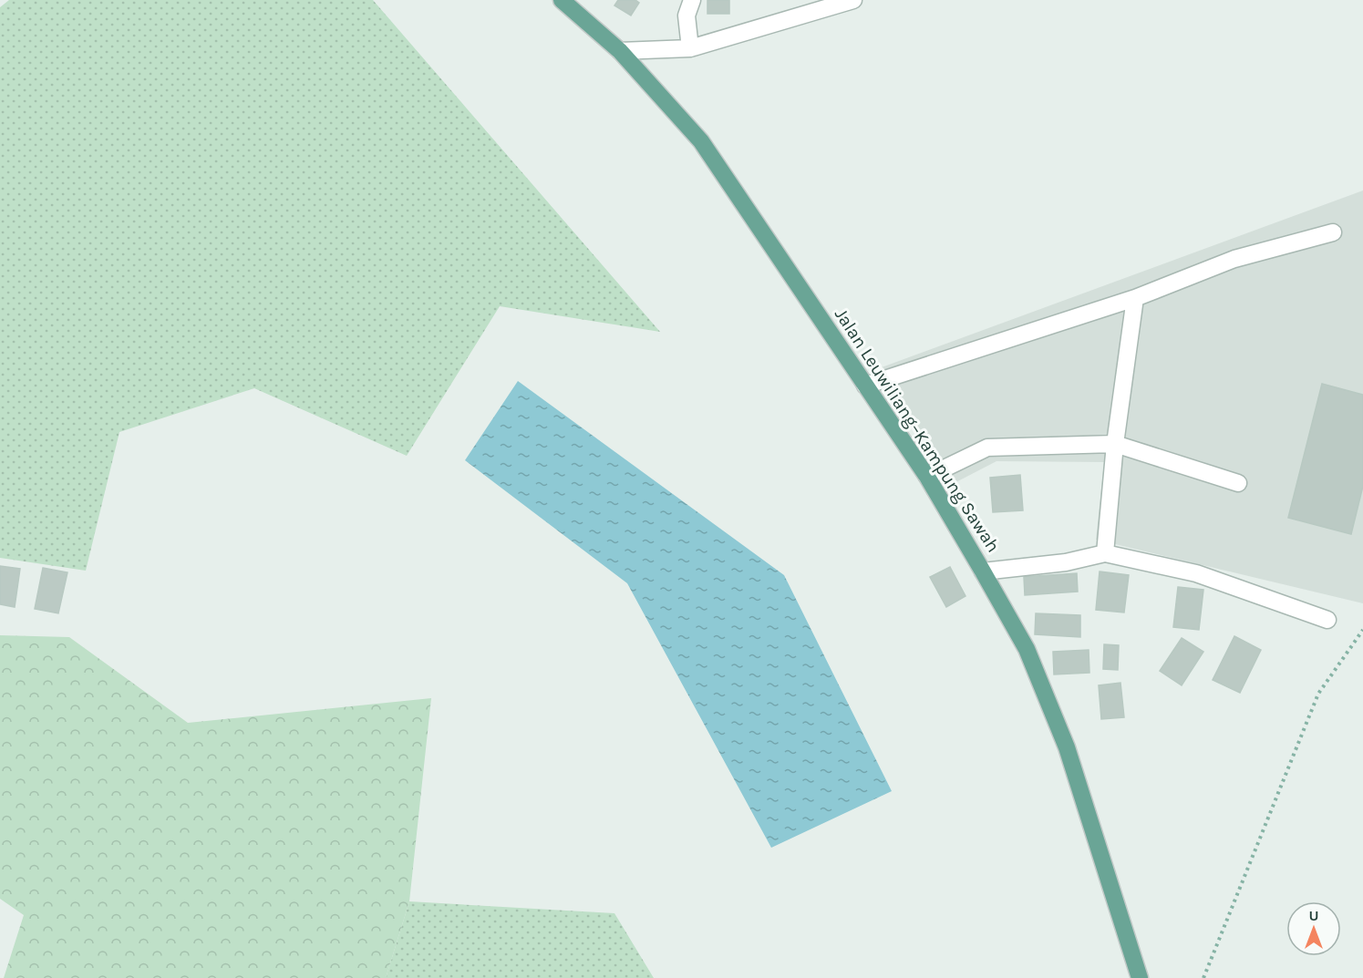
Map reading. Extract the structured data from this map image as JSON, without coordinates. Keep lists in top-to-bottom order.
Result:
{
  "streets": {
    "main road": ["Jalan Leuwiliang–Kampung Sawah"]
  },
  "north": "top"
}
